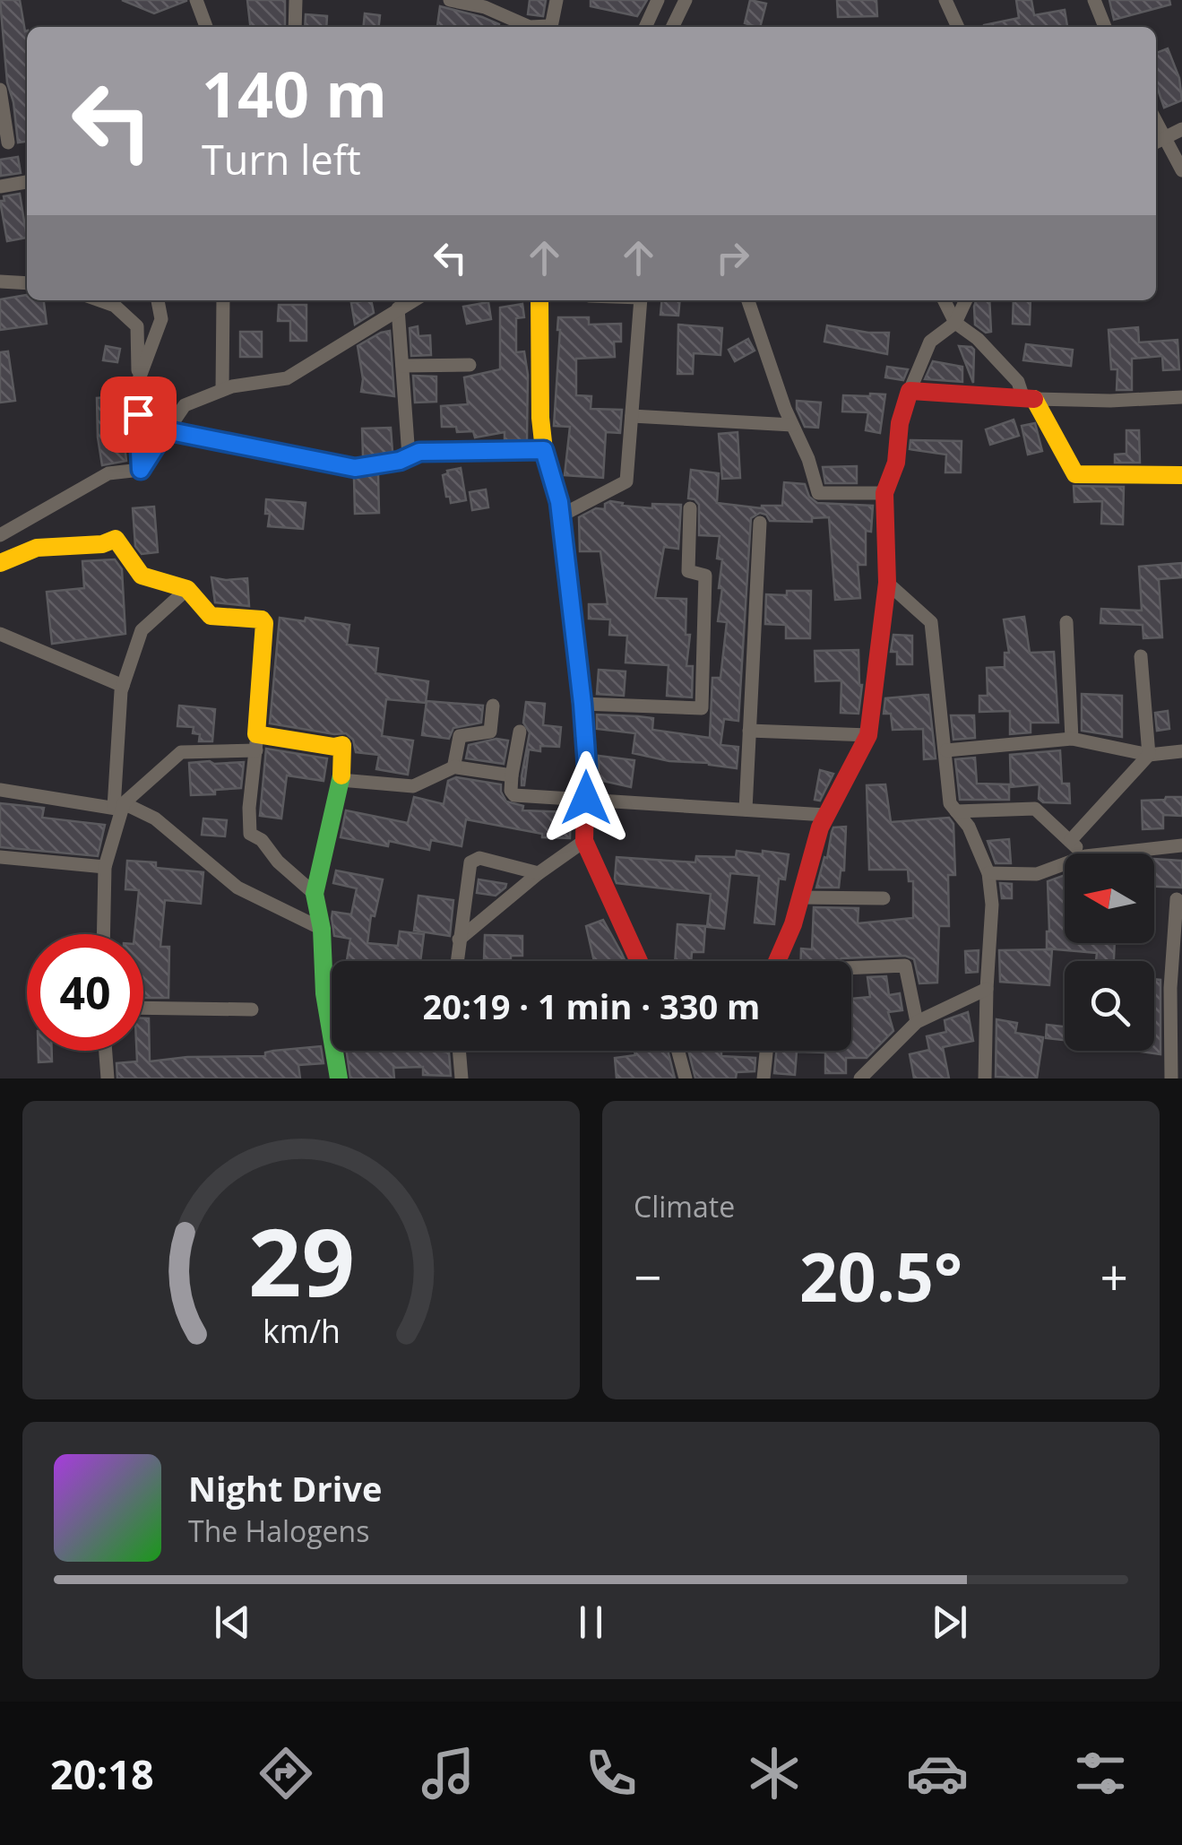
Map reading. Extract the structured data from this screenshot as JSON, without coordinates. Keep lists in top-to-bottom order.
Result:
{
  "north": "left",
  "page": {
    "turn": ["140 m", "Turn left"],
    "limit": "40",
    "trip": "20:19 · 1 min · 330 m",
    "tile": "Climate",
    "heat": ["−", "20.5°", "+"],
    "song": ["Night Drive", "The Halogens"],
    "tabs": "20:18",
    "gauge": ["29", "km/h"]
  }
}
